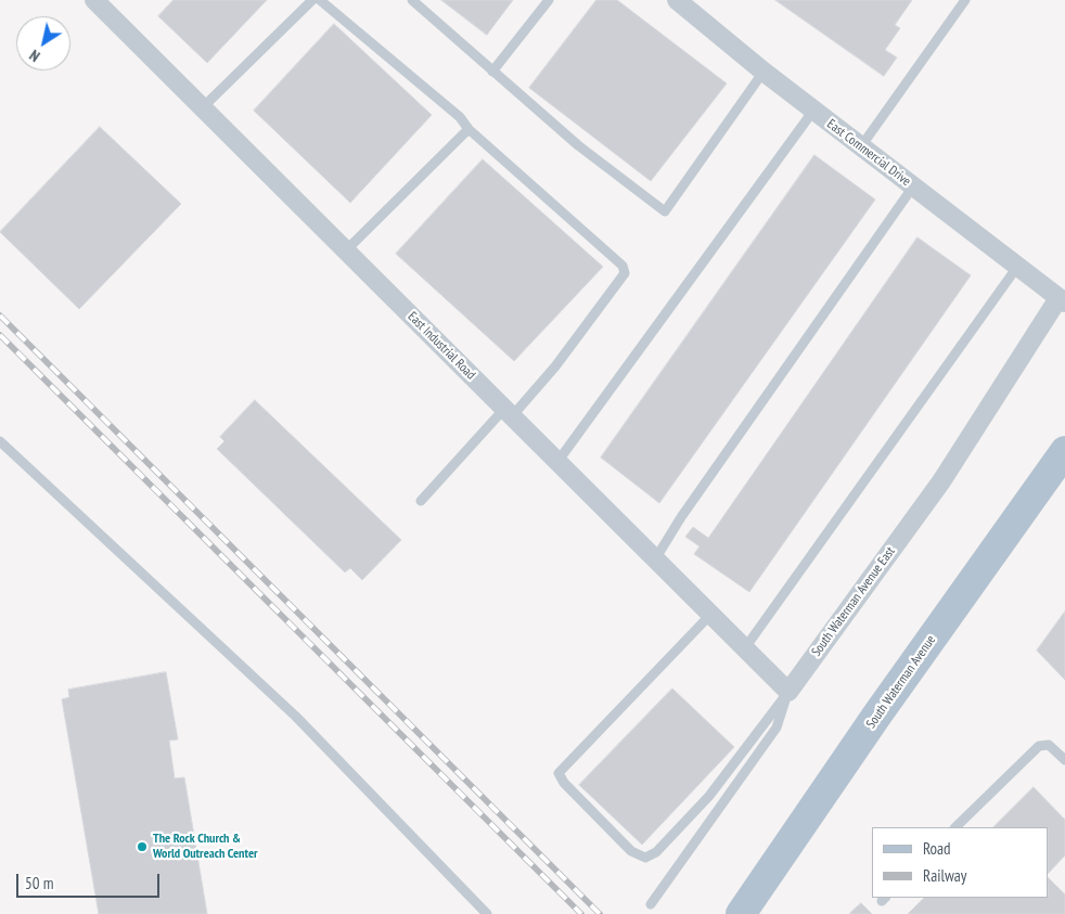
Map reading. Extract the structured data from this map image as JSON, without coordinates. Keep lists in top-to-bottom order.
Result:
{
  "streets": {
    "main road": ["South Waterman Avenue"],
    "street": ["East Commercial Drive", "East Industrial Road", "South Waterman Avenue East"]
  },
  "crossings": [
    ["East Commercial Drive", "South Waterman Avenue East"],
    ["East Industrial Road", "South Waterman Avenue East"]
  ],
  "places": ["The Rock Church & World Outreach Center"],
  "legend": ["Road", "Railway"],
  "scale_bar": "50 m",
  "north": "bottom left"
}
